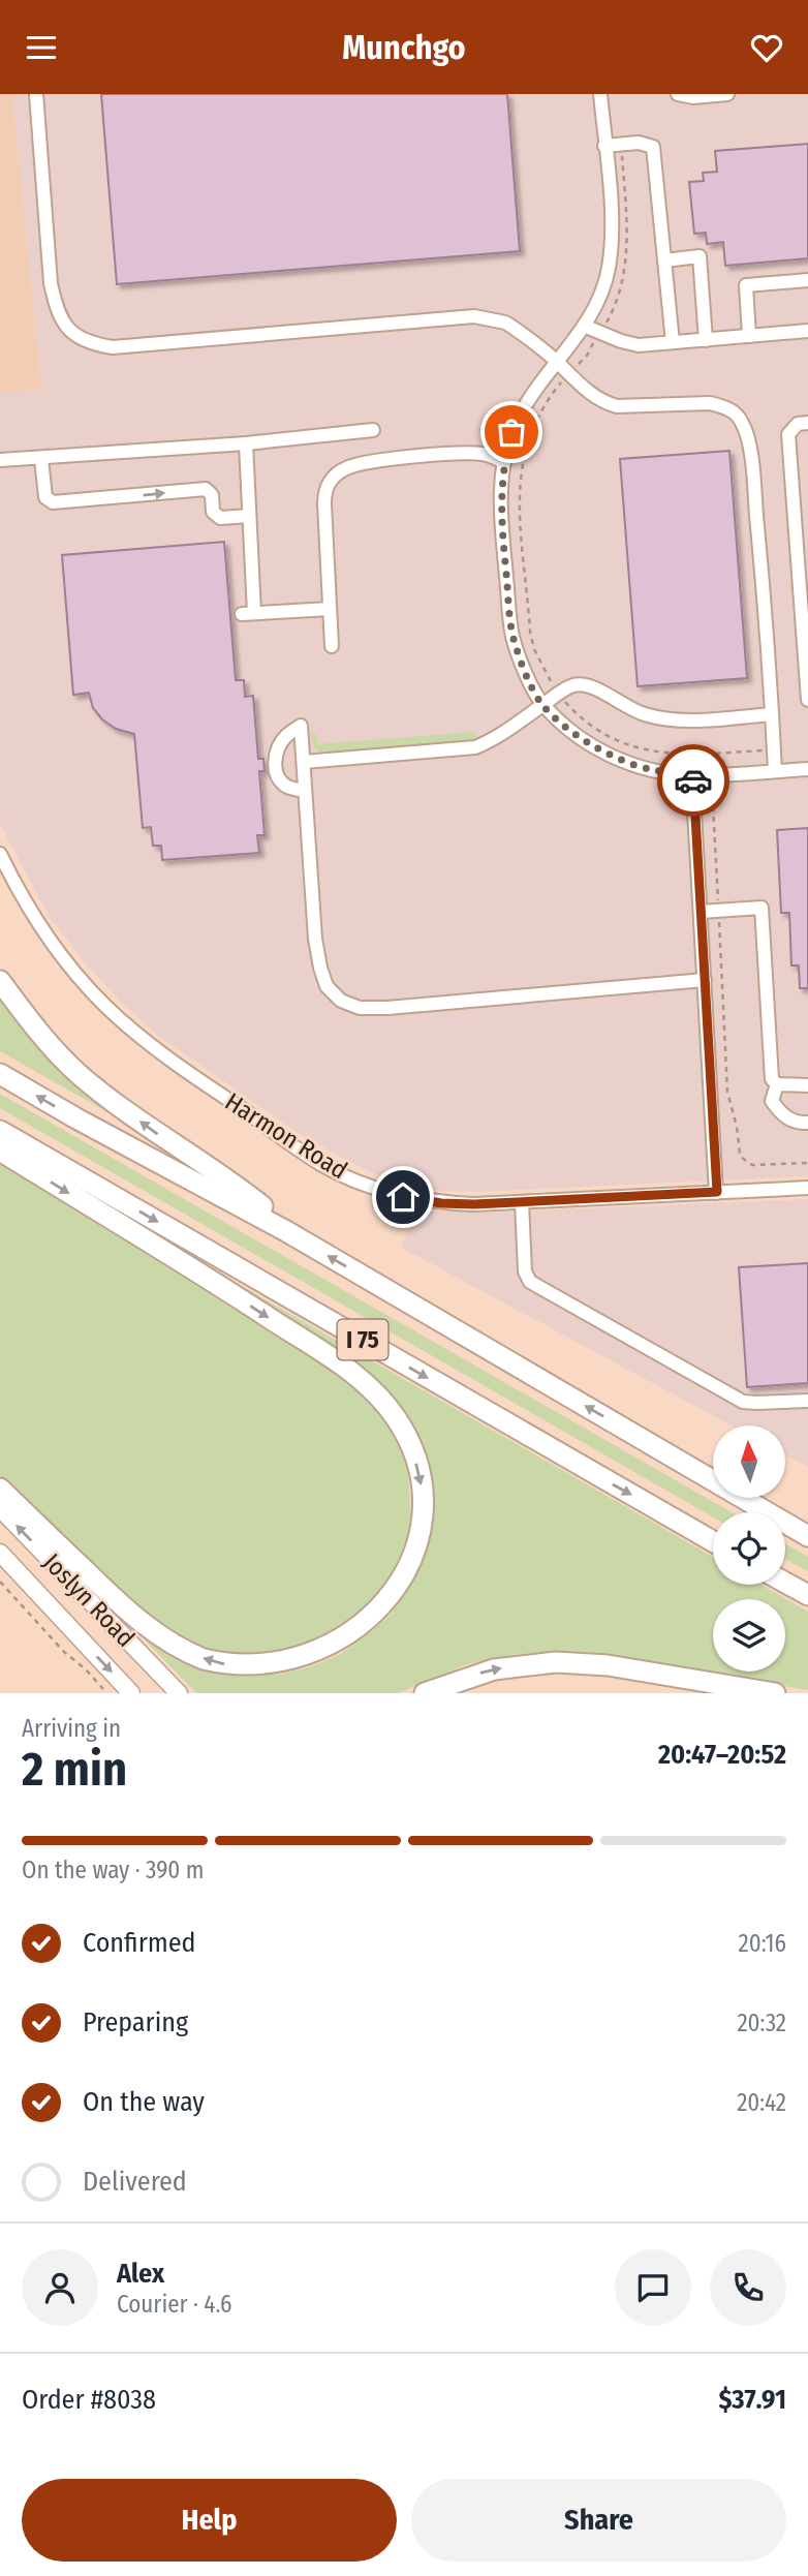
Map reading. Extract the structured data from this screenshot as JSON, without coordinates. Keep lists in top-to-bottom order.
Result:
{
  "streets": {
    "highway": ["I 75"],
    "main road": ["Joslyn Road"],
    "street": ["Harmon Road"]
  },
  "north": "top",
  "page": {
    "header": "Munchgo",
    "heading": ["2 min", "Arriving in", "20:47–20:52"],
    "panel": [
      "Alex",
      "Courier · 4.6",
      "Order #8038",
      "$37.91"
    ],
    "bar": "On the way · 390 m",
    "list": [
      ["Confirmed", "20:16"],
      ["Preparing", "20:32"],
      ["On the way", "20:42"],
      "Delivered"
    ],
    "buttons": ["Help", "Share"]
  }
}
